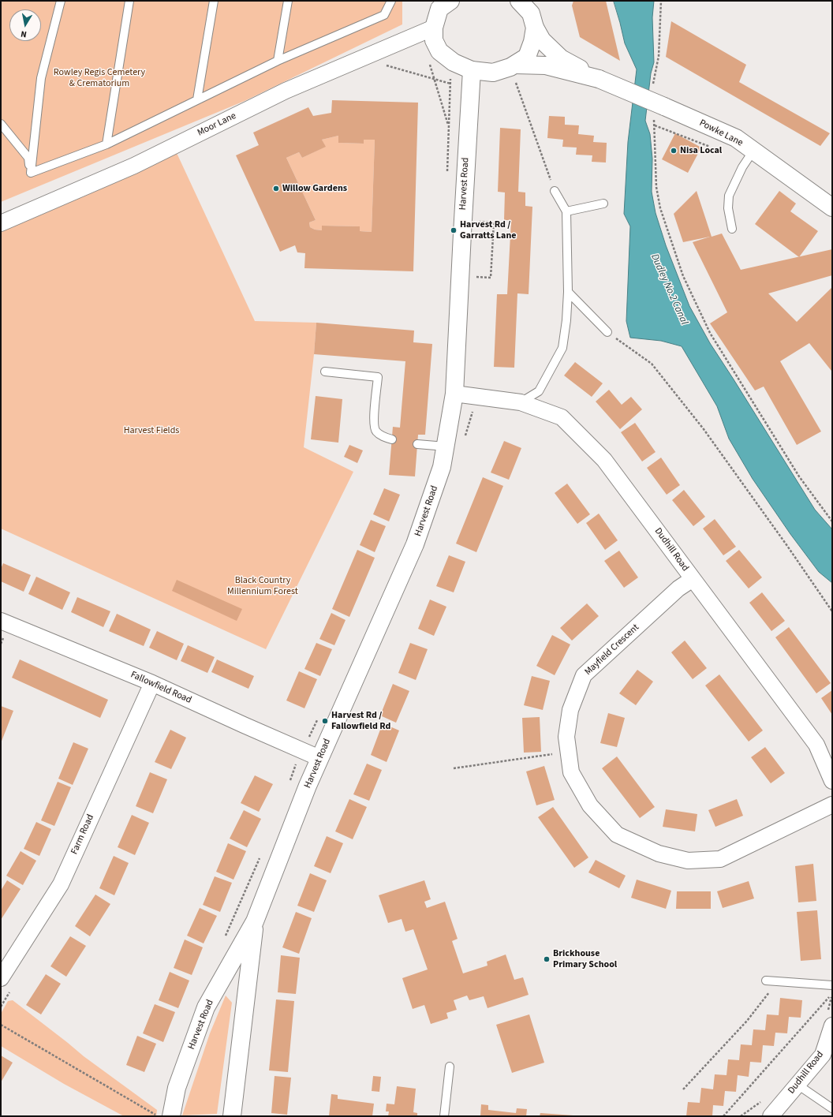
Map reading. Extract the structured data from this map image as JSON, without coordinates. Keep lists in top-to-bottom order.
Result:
{
  "streets": {
    "street": [
      "Moor Lane",
      "Powke Lane",
      "Harvest Road",
      "Dudhill Road",
      "Mayfield Crescent",
      "Fallowfield Road",
      "Farm Road"
    ]
  },
  "crossings": [
    ["Harvest Road", "Dudhill Road"],
    ["Harvest Road", "Fallowfield Road"],
    ["Dudhill Road", "Mayfield Crescent"],
    ["Fallowfield Road", "Farm Road"]
  ],
  "water": ["Dudley No.2 Canal"],
  "parks": ["Rowley Regis Cemetery & Crematorium", "Harvest Fields", "Black Country Millennium Forest"],
  "places": [
    "Nisa Local",
    "Willow Gardens",
    "Harvest Rd / Garratts Lane",
    "Harvest Rd / Fallowfield Rd",
    "Brickhouse Primary School"
  ],
  "north": "bottom"
}
